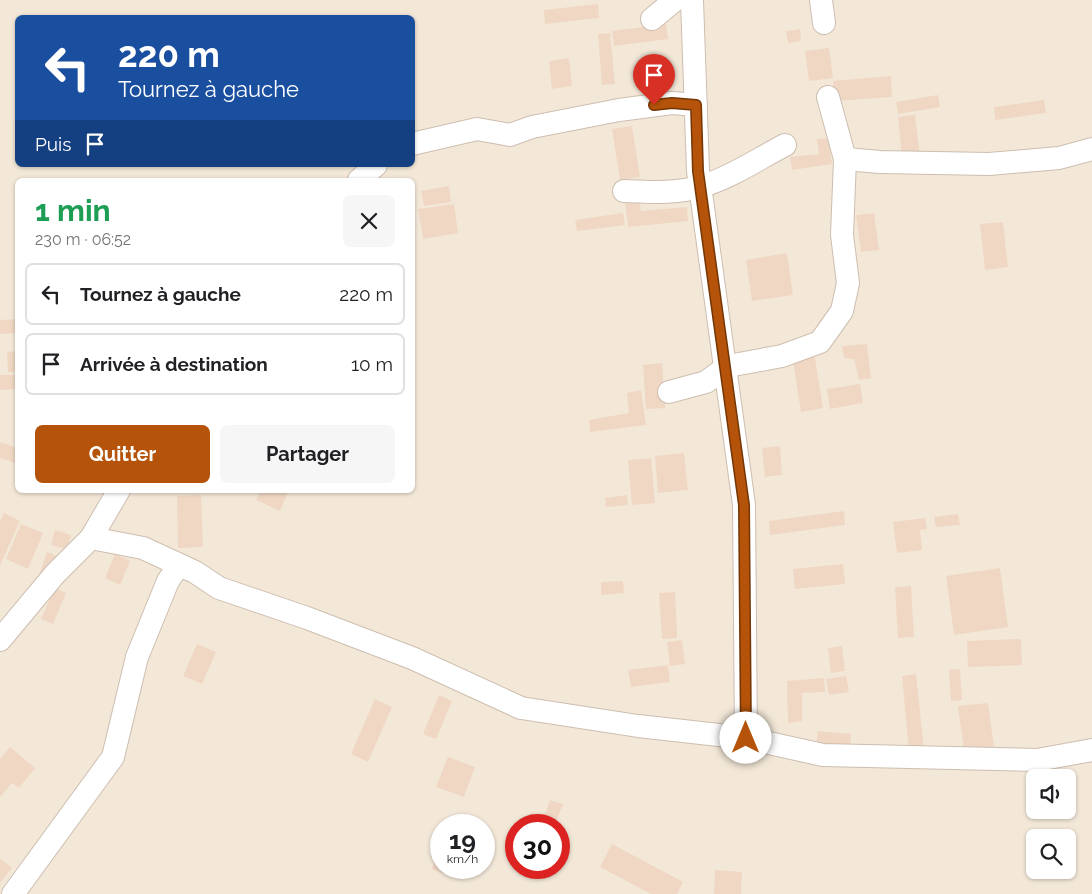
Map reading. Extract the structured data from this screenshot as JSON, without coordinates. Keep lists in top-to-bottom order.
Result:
{
  "page": {
    "turn": ["220 m", "Tournez à gauche"],
    "then": "Puis",
    "heading": ["1 min", "230 m · 06:52"],
    "list": [
      {
        "name": "Tournez à gauche",
        "value": "220 m"
      },
      {
        "name": "Arrivée à destination",
        "value": "10 m"
      }
    ],
    "buttons": ["Quitter", "Partager"],
    "speed": "19 km/h",
    "limit": "30"
  }
}
